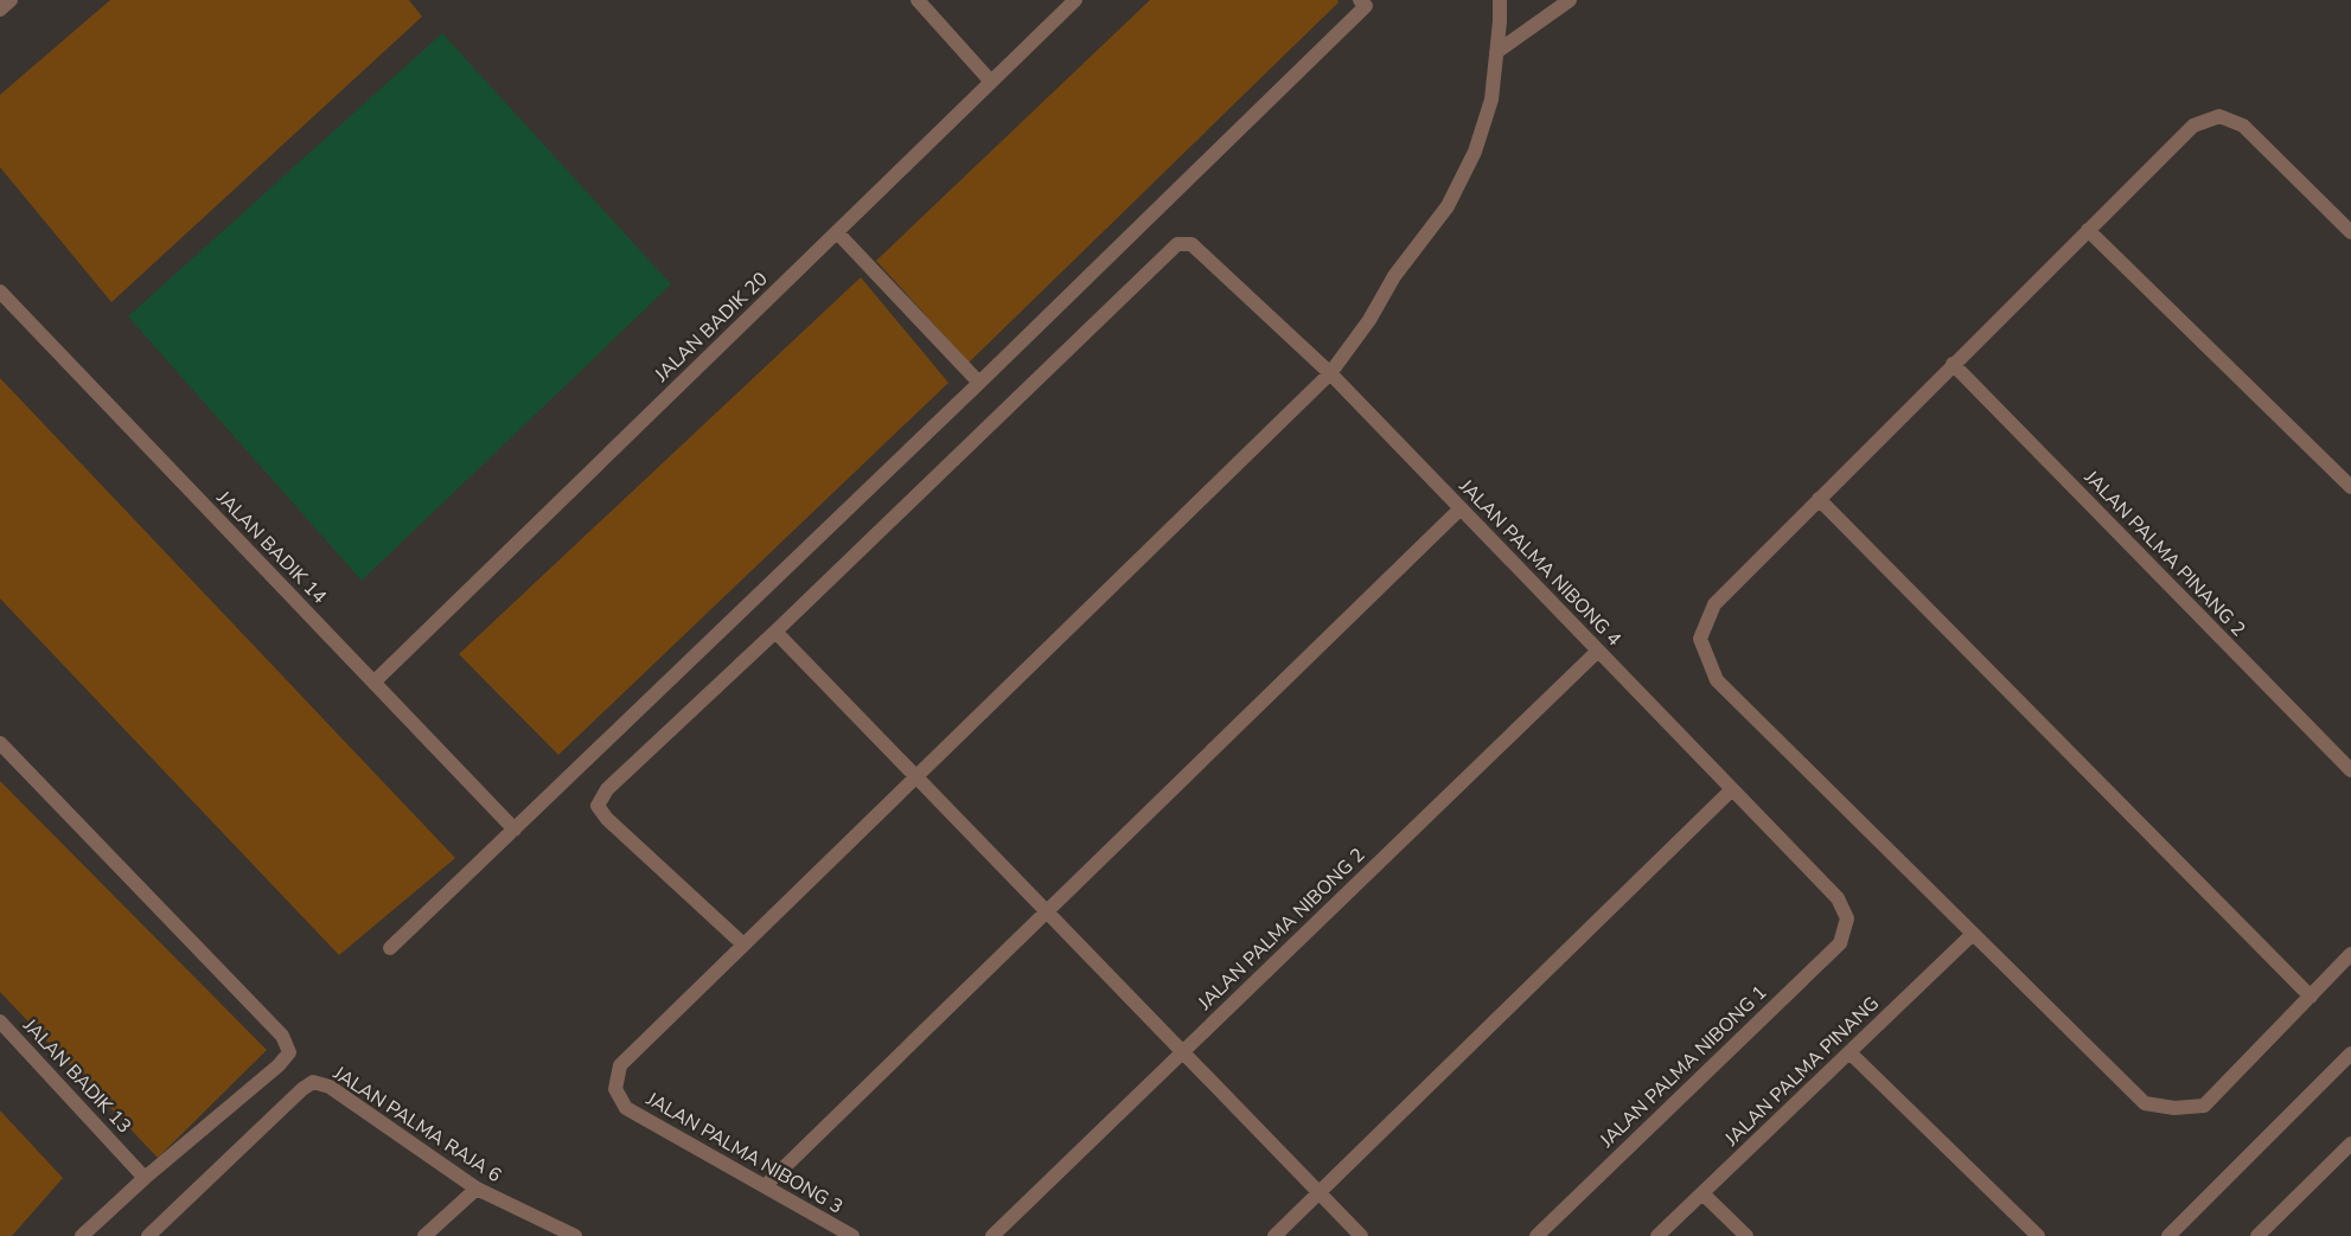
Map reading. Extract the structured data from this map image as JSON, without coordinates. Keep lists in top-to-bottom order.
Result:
{
  "streets": {
    "street": [
      "JALAN BADIK 20",
      "JALAN BADIK 14",
      "JALAN PALMA PINANG 2",
      "JALAN PALMA NIBONG 4",
      "JALAN PALMA NIBONG 2",
      "JALAN PALMA NIBONG 1",
      "JALAN PALMA PINANG",
      "JALAN BADIK 13",
      "JALAN PALMA RAJA 6",
      "JALAN PALMA NIBONG 3"
    ]
  },
  "crossings": [
    ["JALAN BADIK 20", "JALAN BADIK 14"],
    ["JALAN PALMA NIBONG 4", "JALAN PALMA NIBONG 2"],
    ["JALAN PALMA NIBONG 4", "JALAN PALMA NIBONG 1"]
  ]
}
